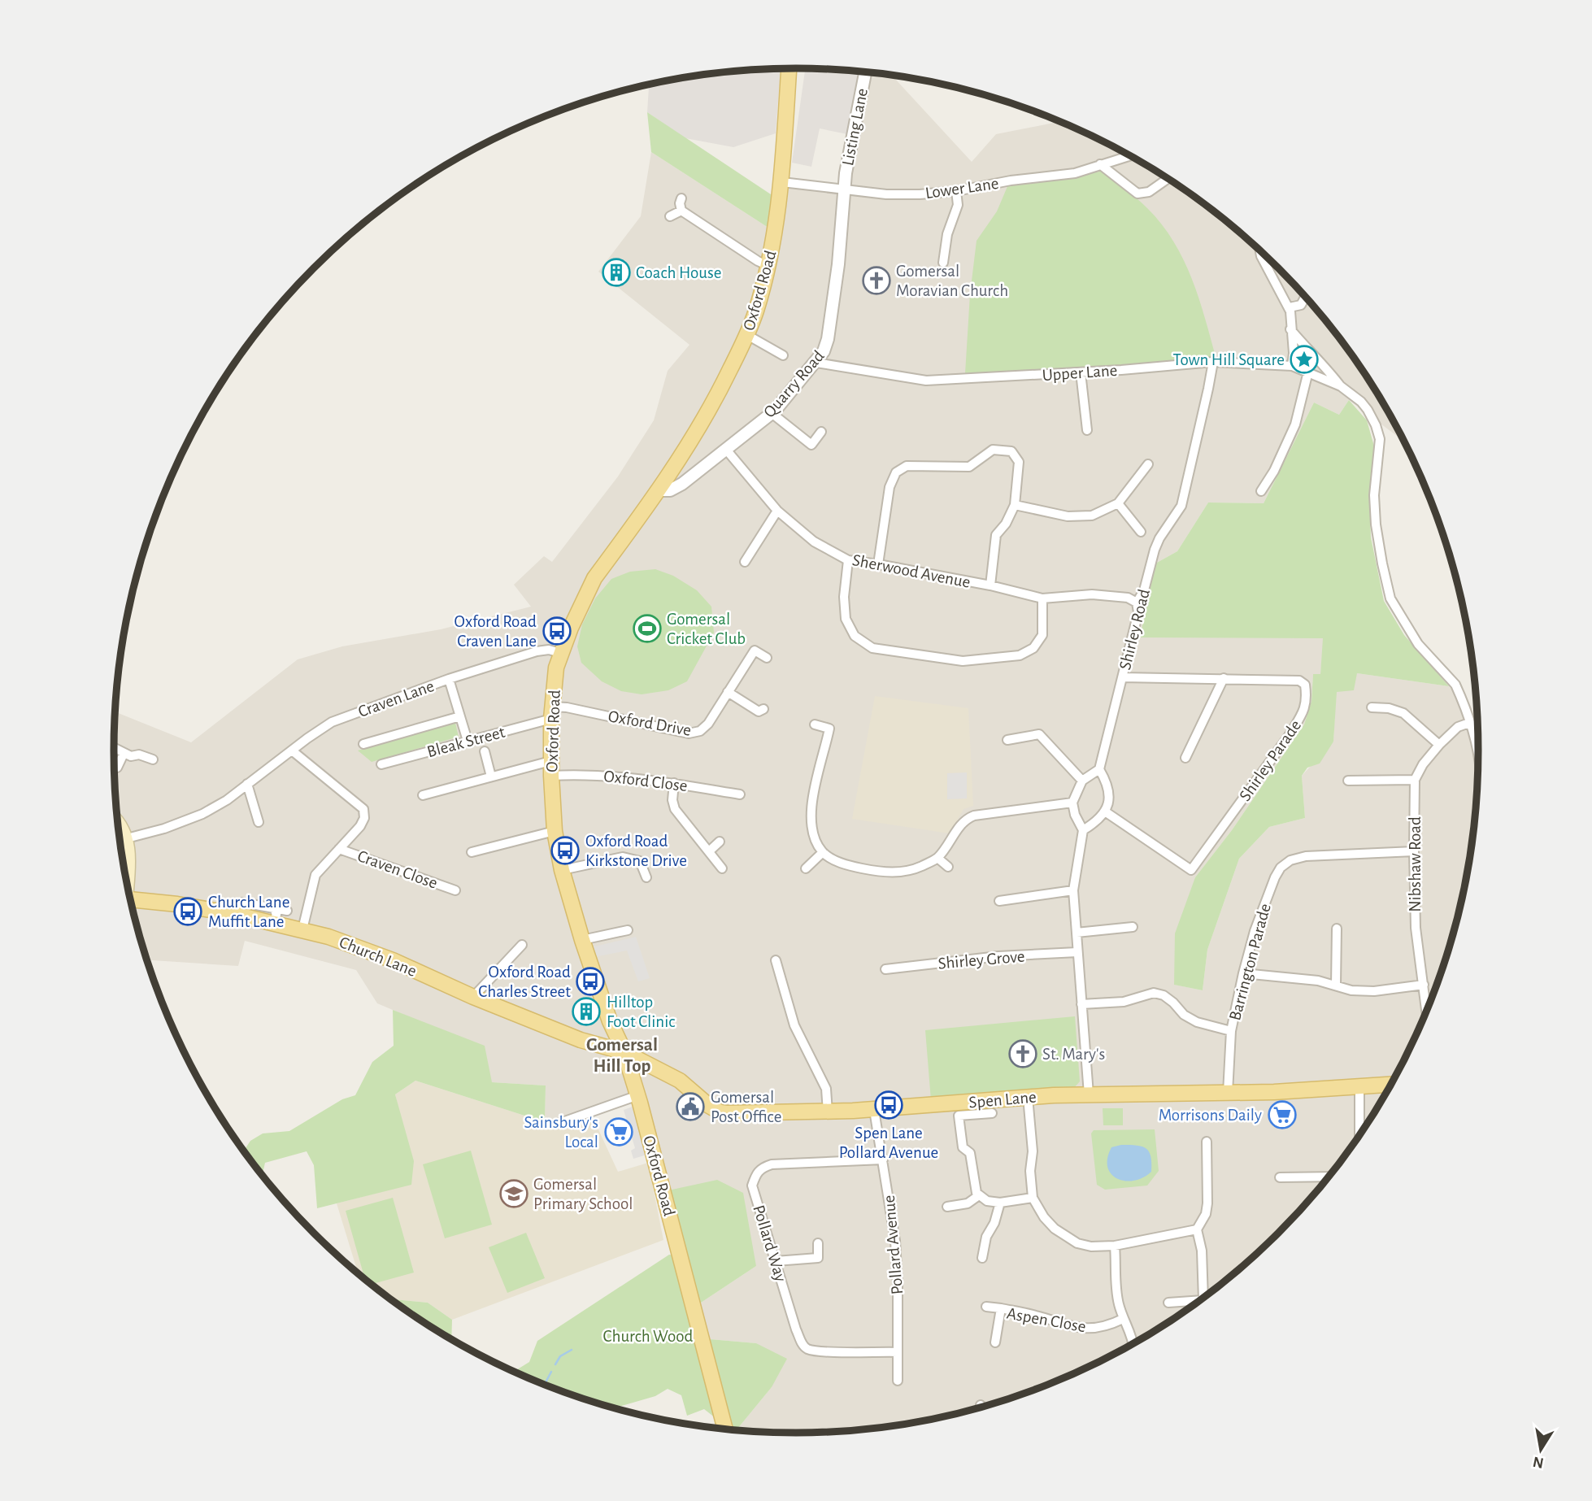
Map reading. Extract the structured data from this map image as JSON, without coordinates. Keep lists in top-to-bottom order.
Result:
{
  "streets": {
    "main road": ["Oxford Road", "Church Lane", "Spen Lane"],
    "street": [
      "Listing Lane",
      "Lower Lane",
      "Upper Lane",
      "Quarry Road",
      "Sherwood Avenue",
      "Shirley Road",
      "Craven Lane",
      "Oxford Drive",
      "Bleak Street",
      "Shirley Parade",
      "Oxford Close",
      "Nibshaw Road",
      "Craven Close",
      "Shirley Grove",
      "Barrington Parade",
      "Pollard Way",
      "Pollard Avenue",
      "Aspen Close"
    ]
  },
  "crossings": [
    ["Listing Lane", "Lower Lane"],
    ["Listing Lane", "Quarry Road"],
    ["Lower Lane", "Oxford Road"],
    ["Lower Lane", "Quarry Road"],
    ["Oxford Road", "Quarry Road"],
    ["Oxford Road", "Craven Lane"],
    ["Oxford Road", "Oxford Drive"],
    ["Oxford Road", "Bleak Street"],
    ["Oxford Road", "Oxford Close"],
    ["Oxford Road", "Church Lane"],
    ["Oxford Road", "Spen Lane"],
    ["Upper Lane", "Quarry Road"],
    ["Upper Lane", "Shirley Road"],
    ["Quarry Road", "Sherwood Avenue"],
    ["Sherwood Avenue", "Shirley Road"],
    ["Shirley Road", "Shirley Parade"],
    ["Oxford Drive", "Bleak Street"],
    ["Nibshaw Road", "Barrington Parade"],
    ["Church Lane", "Spen Lane"],
    ["Barrington Parade", "Spen Lane"],
    ["Spen Lane", "Pollard Avenue"],
    ["Pollard Way", "Pollard Avenue"]
  ],
  "districts": ["Gomersal Hill Top"],
  "parks": ["Church Wood"],
  "places": {
    "building": ["Coach House", "Hilltop Foot Clinic"],
    "church": ["Gomersal Moravian Church", "St. Mary's"],
    "place": ["Town Hill Square"],
    "sports": ["Gomersal Cricket Club"],
    "bus stop": [
      "Oxford Road Craven Lane",
      "Oxford Road Kirkstone Drive",
      "Church Lane Muffit Lane",
      "Oxford Road Charles Street",
      "Spen Lane Pollard Avenue"
    ],
    "public building": ["Gomersal Post Office"],
    "supermarket": ["Morrisons Daily", "Sainsbury's Local"],
    "school or university": ["Gomersal Primary School"]
  },
  "north": "bottom"
}
